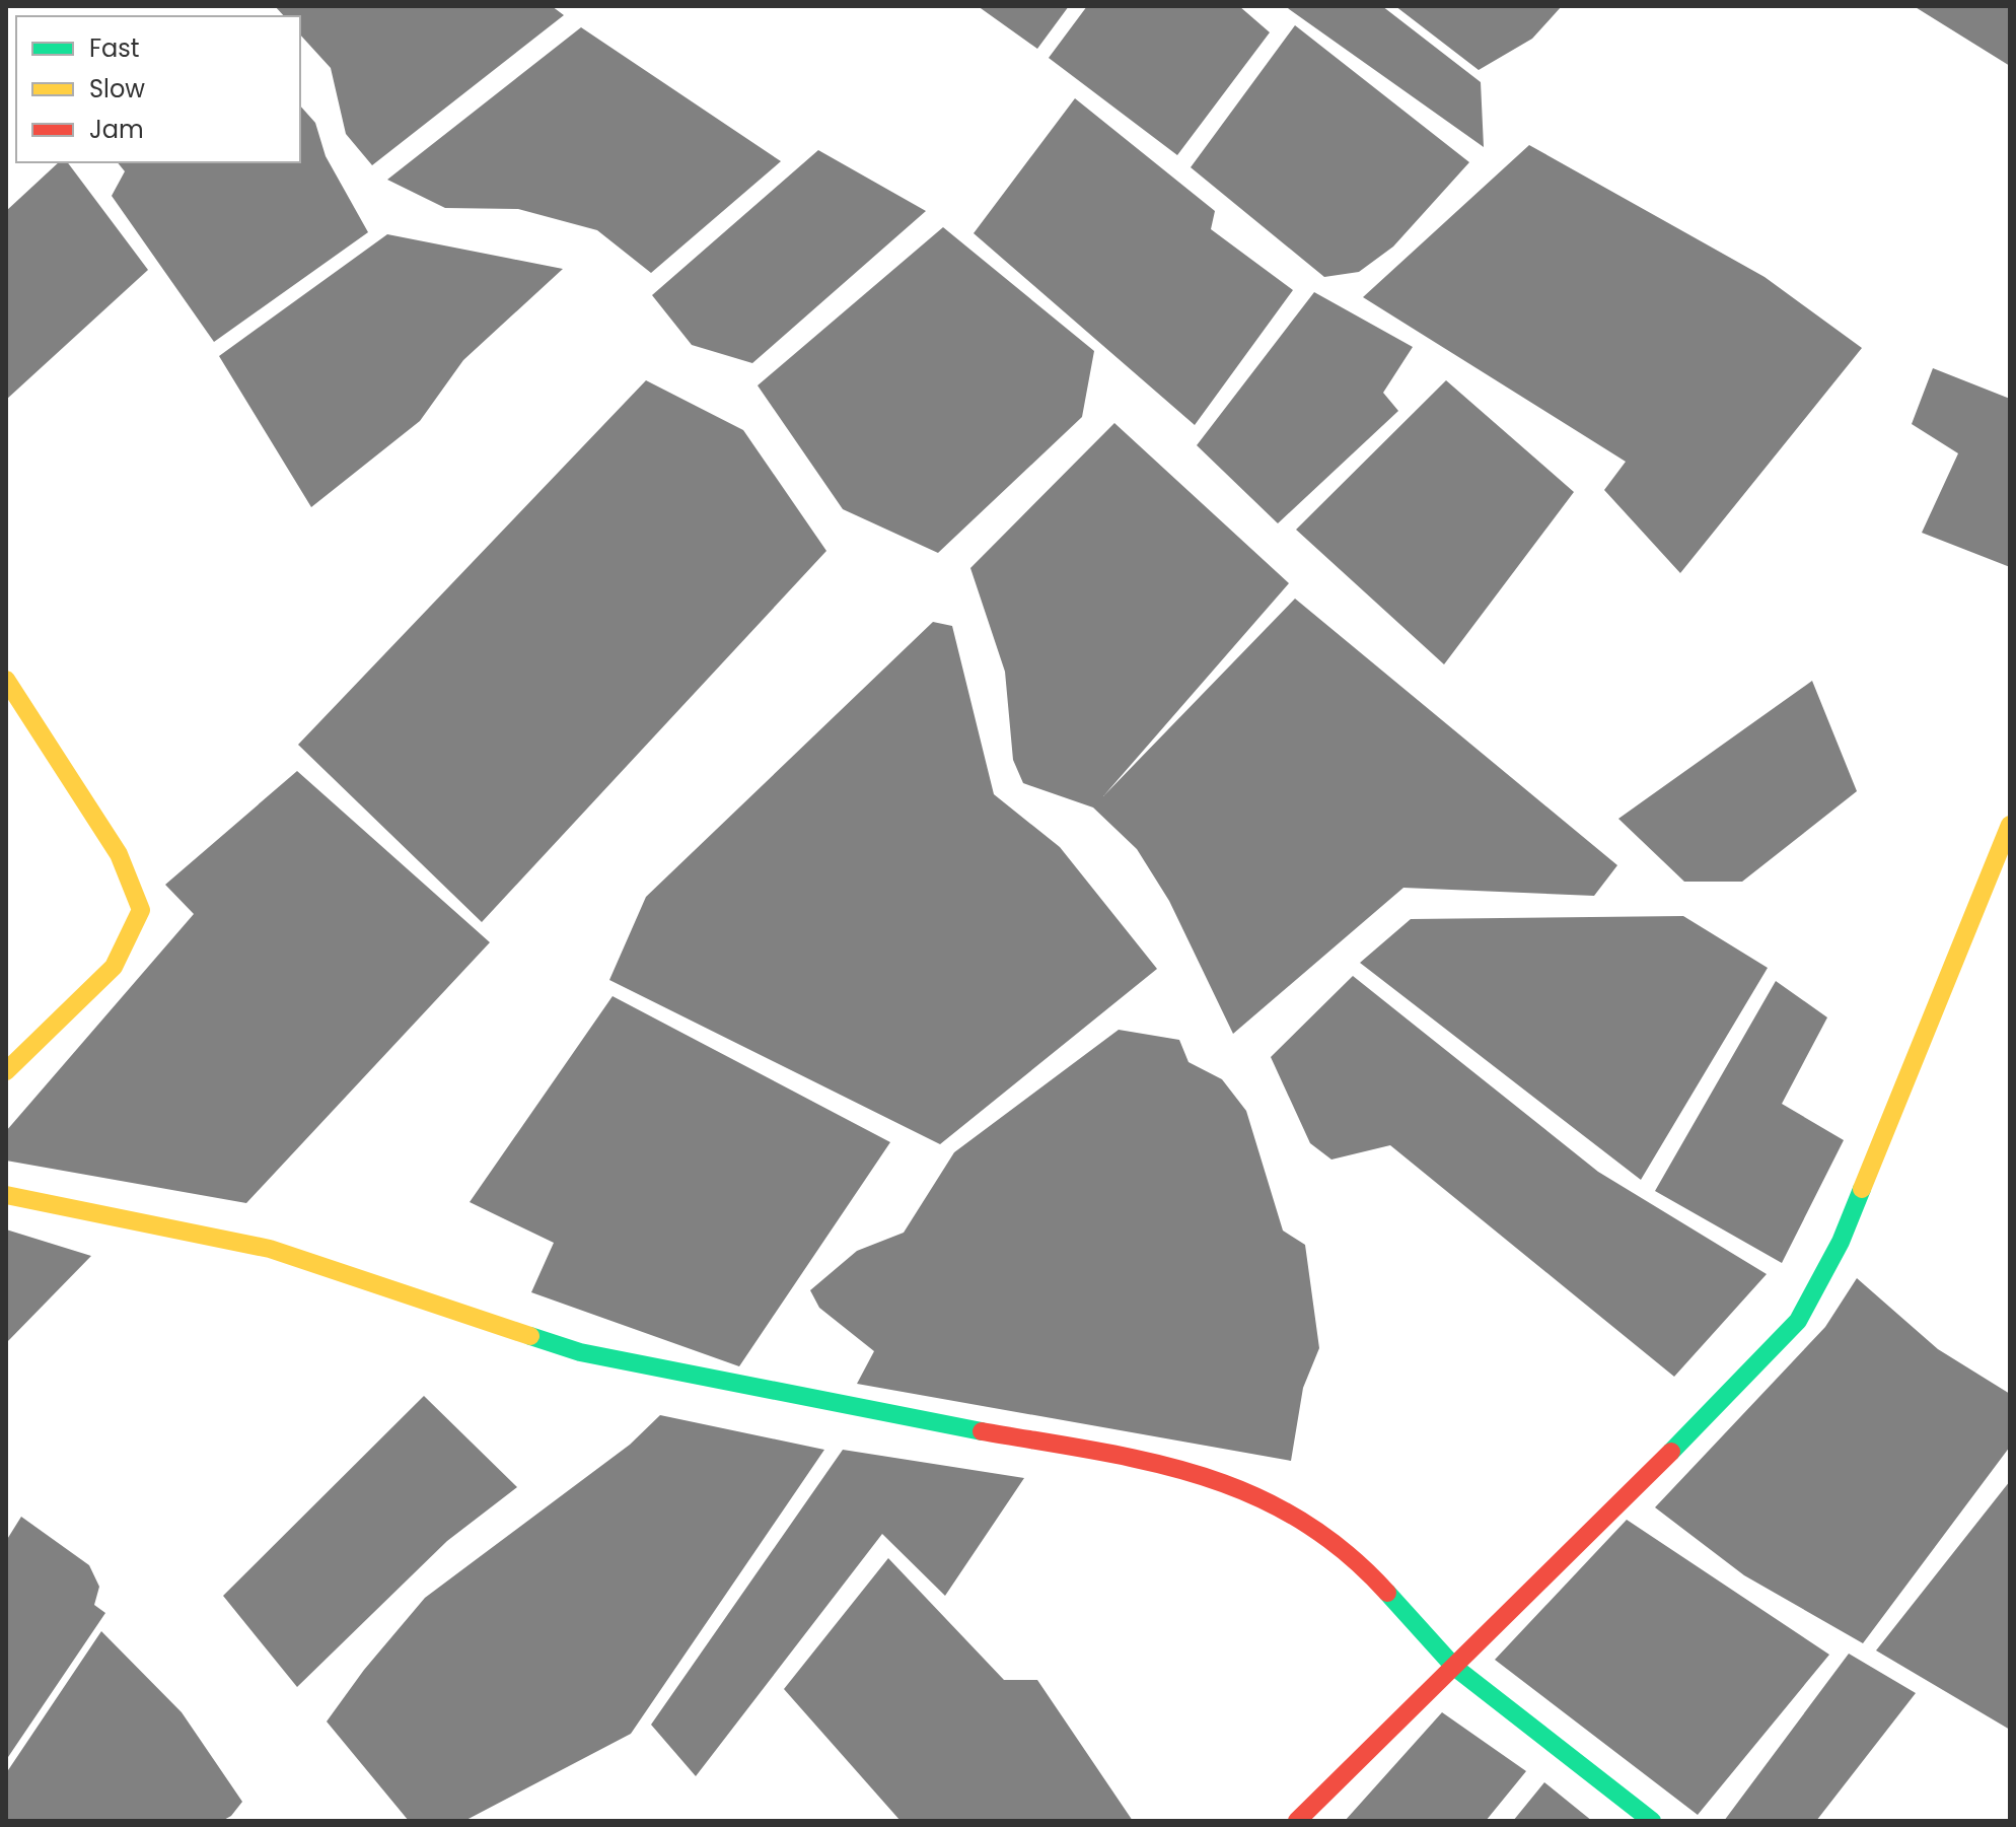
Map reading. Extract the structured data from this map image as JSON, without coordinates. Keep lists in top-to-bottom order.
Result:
{
  "legend": ["Fast", "Slow", "Jam"]
}
